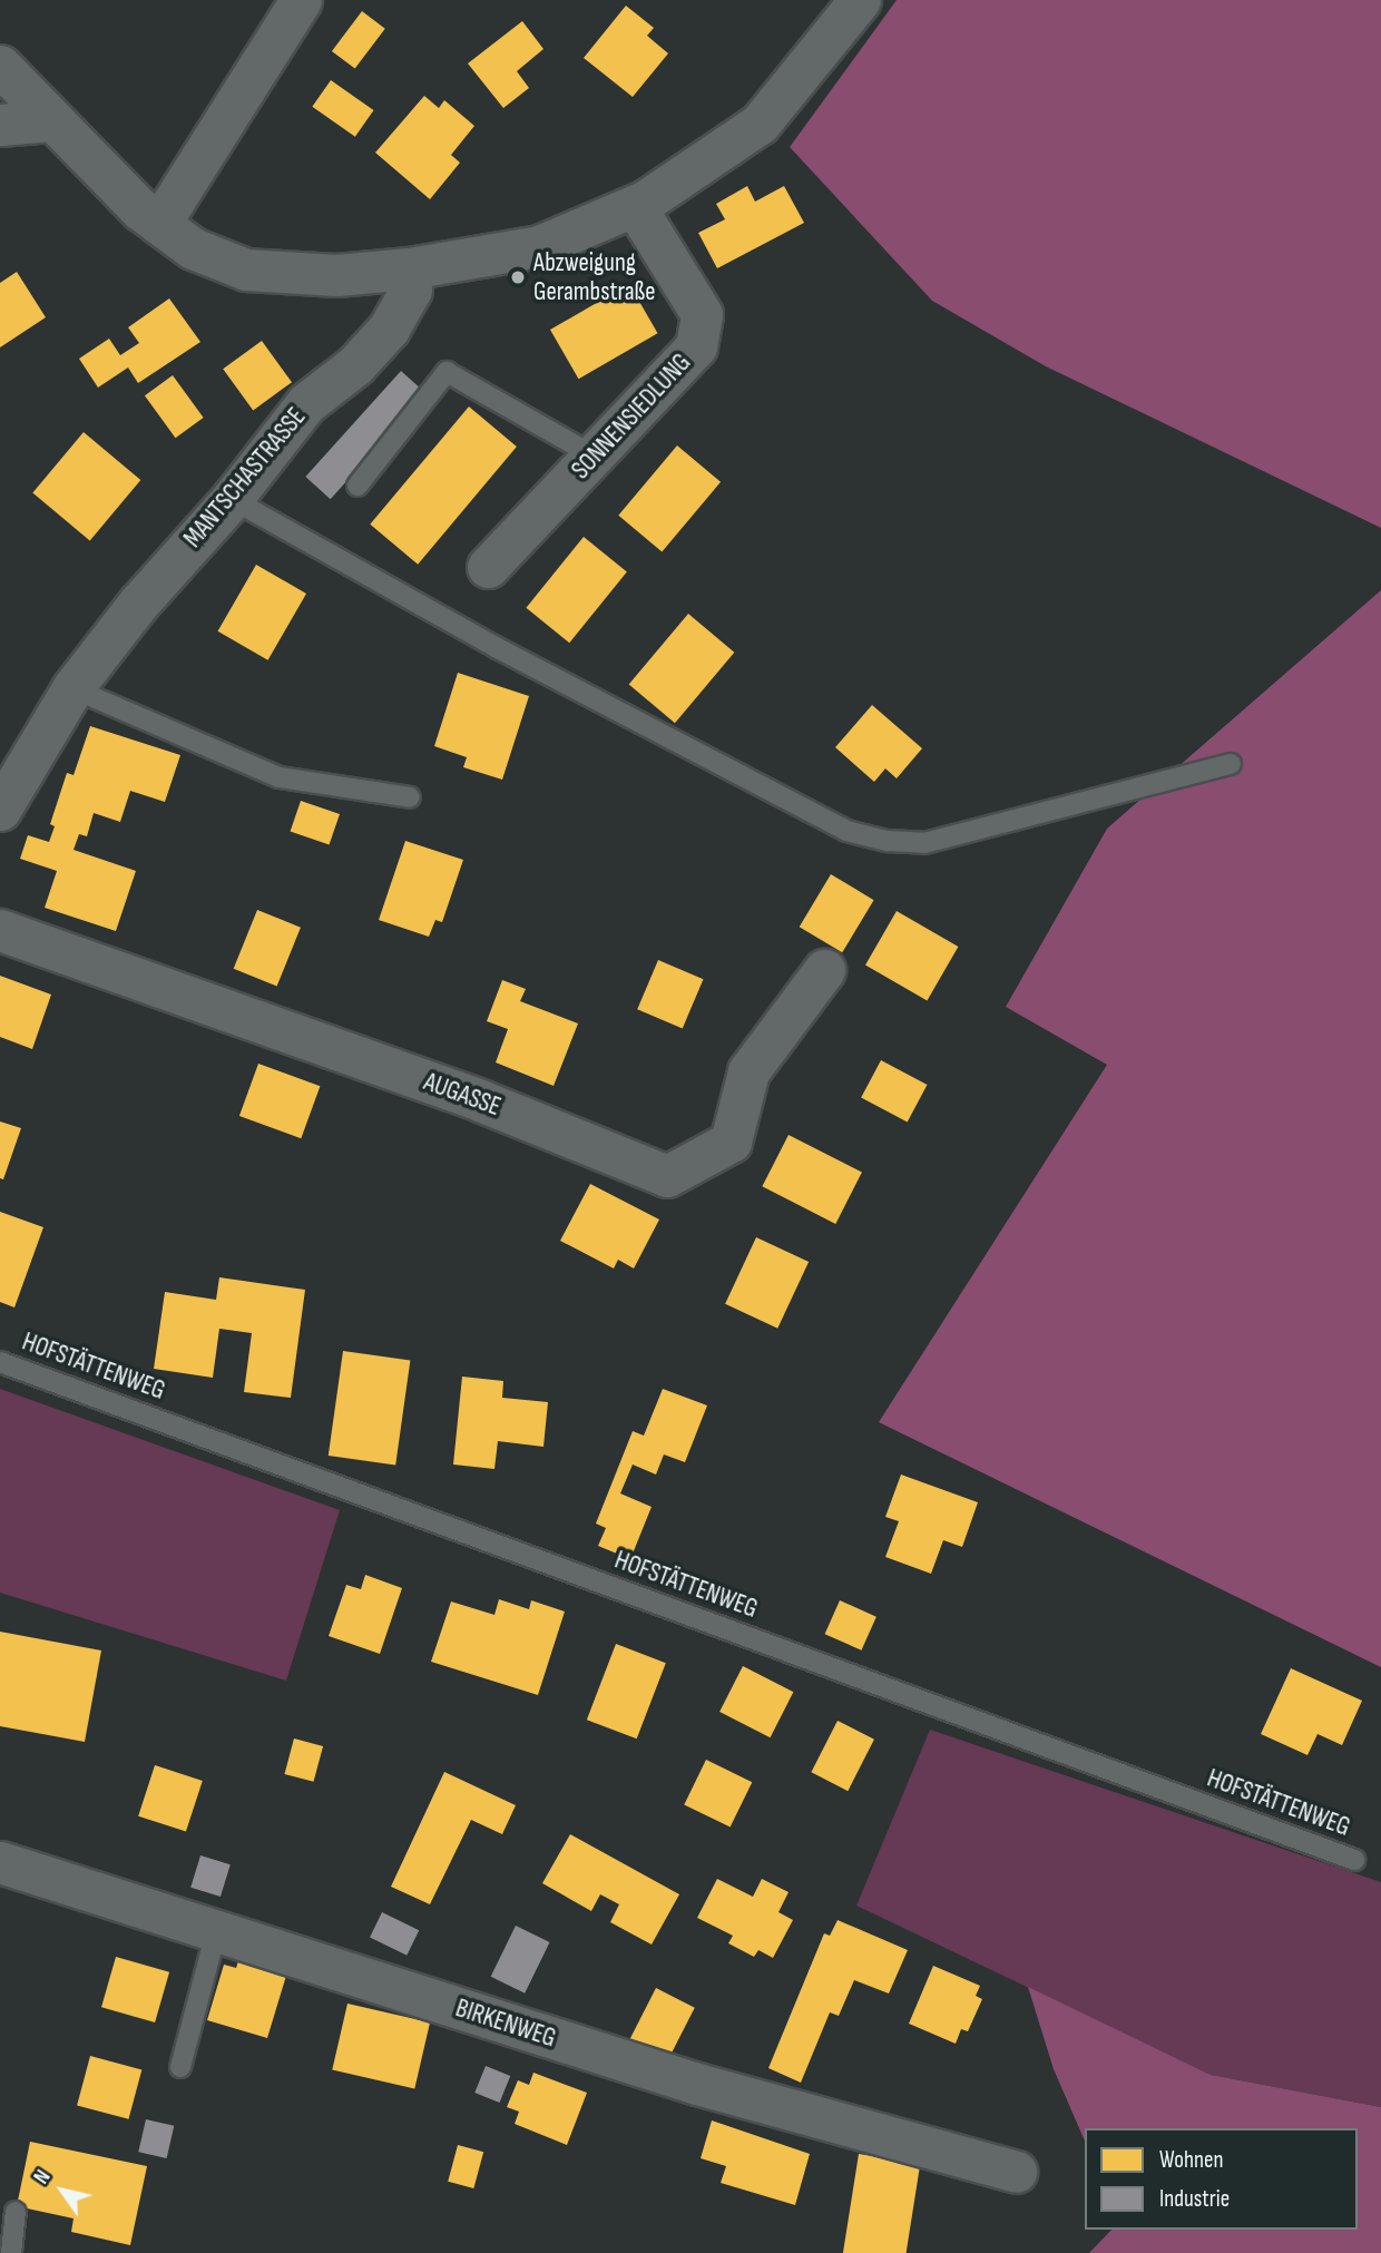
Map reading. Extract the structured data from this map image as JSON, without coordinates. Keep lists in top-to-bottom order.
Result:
{
  "streets": {
    "street": [
      "SONNENSIEDLUNG",
      "MANTSCHASTRASSE",
      "AUGASSE",
      "BIRKENWEG"
    ],
    "lane": ["HOFSTÄTTENWEG"]
  },
  "places": ["Abzweigung Gerambstraße"],
  "legend": ["Wohnen", "Industrie"],
  "north": "top left"
}
